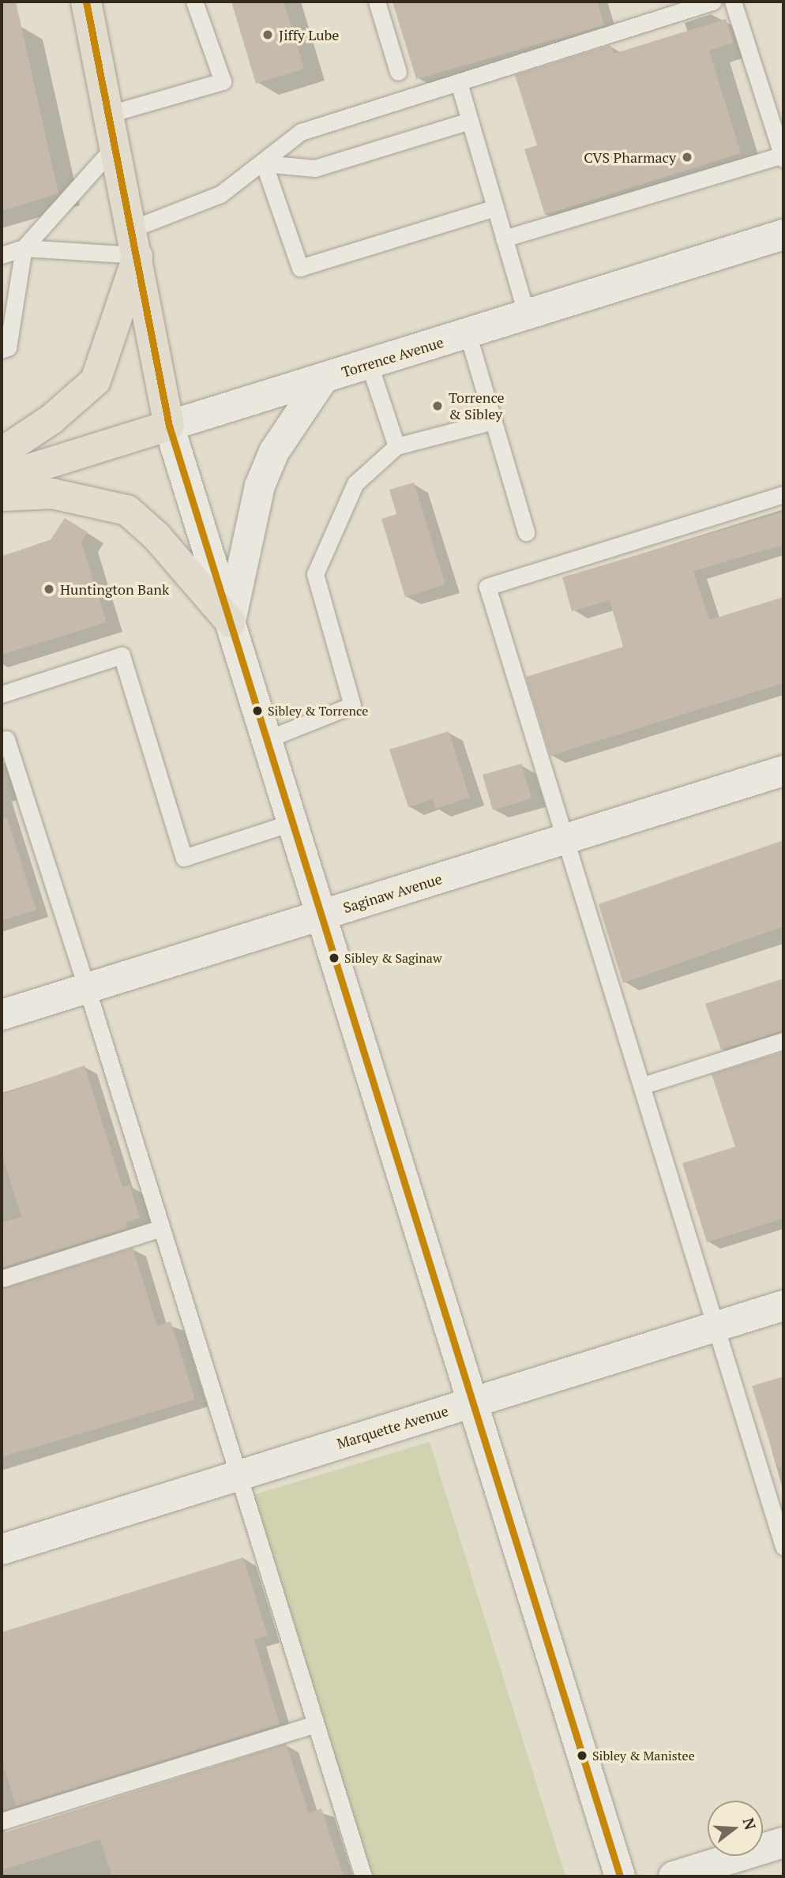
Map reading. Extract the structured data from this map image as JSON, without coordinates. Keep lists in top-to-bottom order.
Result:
{
  "streets": {
    "main road": ["Torrence Avenue", "Saginaw Avenue", "Marquette Avenue"]
  },
  "places": [
    "Jiffy Lube",
    "CVS Pharmacy",
    "Torrence & Sibley",
    "Huntington Bank",
    "Sibley & Torrence",
    "Sibley & Saginaw",
    "Sibley & Manistee"
  ],
  "north": "right"
}
